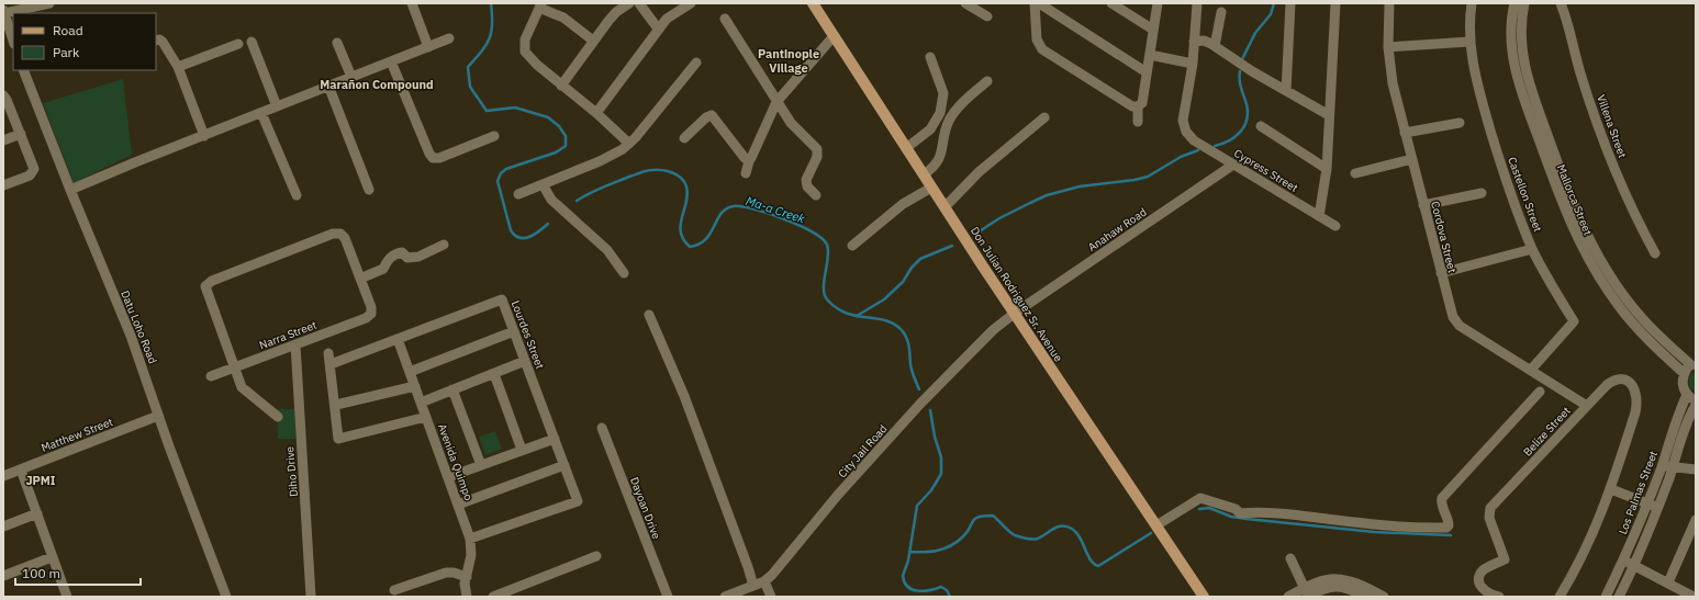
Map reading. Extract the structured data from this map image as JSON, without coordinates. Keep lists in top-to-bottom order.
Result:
{
  "streets": {
    "main road": ["Don Julian Rodriguez Sr. Avenue"],
    "street": [
      "Villena Street",
      "Cypress Street",
      "Castellon Street",
      "Mallorca Street",
      "Anahaw Road",
      "Cordova Street",
      "Datu Loho Road",
      "Narra Street",
      "Lourdes Street",
      "Belize Street",
      "Matthew Street",
      "City Jail Road",
      "Avenida Quimpo",
      "Diho Drive",
      "Los Palmas Street",
      "Dayoan Drive"
    ]
  },
  "crossings": [
    ["Cypress Street", "Anahaw Road"],
    ["Castellon Street", "Cordova Street"],
    ["Anahaw Road", "Don Julian Rodriguez Sr. Avenue"],
    ["Anahaw Road", "City Jail Road"],
    ["Cordova Street", "Belize Street"],
    ["Don Julian Rodriguez Sr. Avenue", "City Jail Road"],
    ["Datu Loho Road", "Matthew Street"],
    ["Narra Street", "Diho Drive"],
    ["Lourdes Street", "Avenida Quimpo"]
  ],
  "districts": ["Pantinople Village", "Marañon Compound", "JPMI"],
  "water": ["Ma-a Creek"],
  "legend": ["Road", "Park"],
  "scale_bar": "100 m"
}
